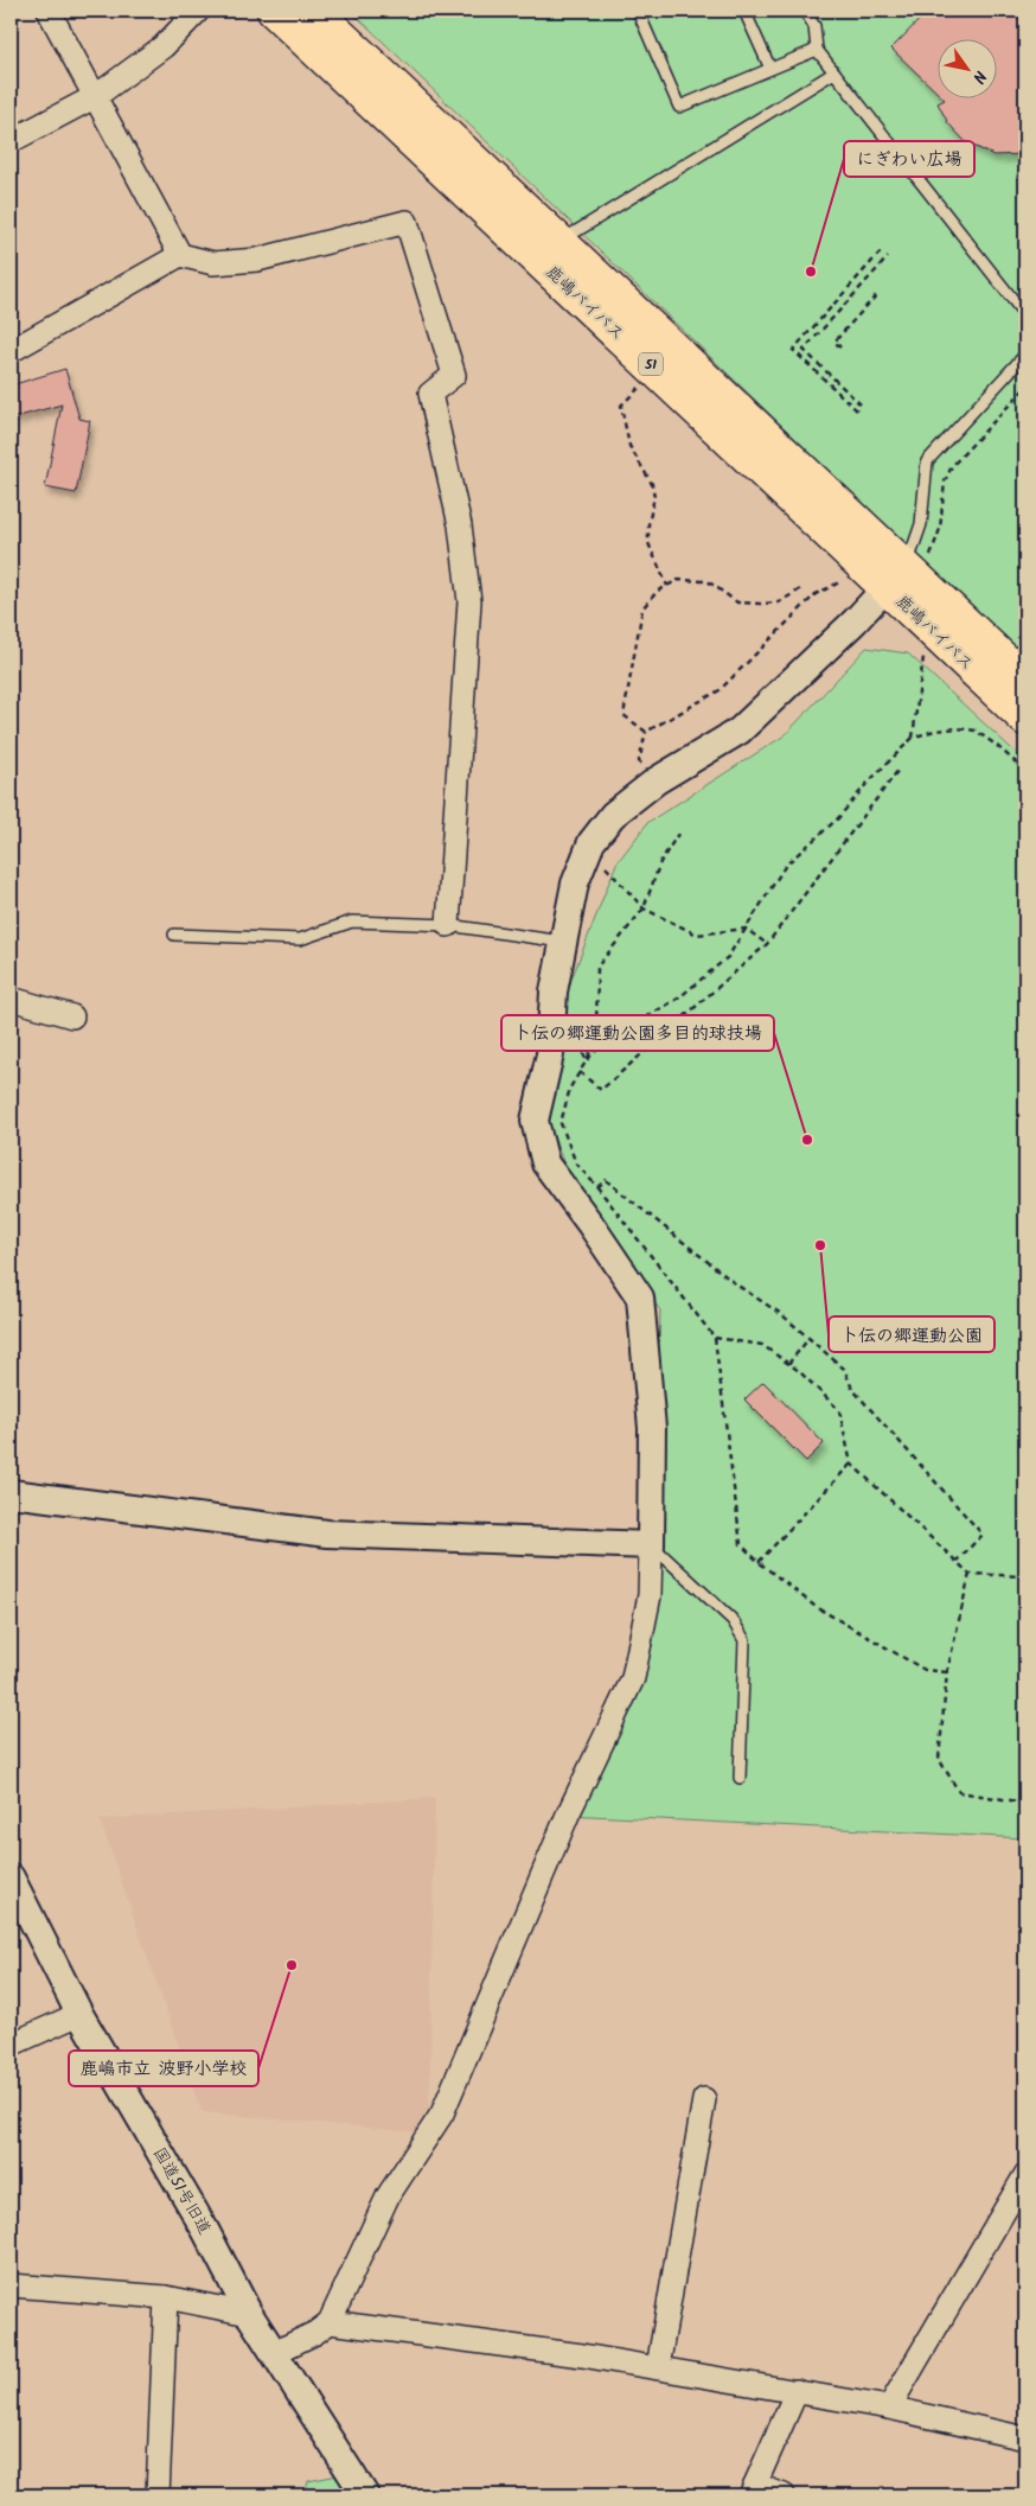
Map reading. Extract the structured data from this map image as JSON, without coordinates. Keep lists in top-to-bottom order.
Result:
{
  "streets": {
    "highway": ["鹿嶋バイパス", "51"],
    "street": ["国道51号旧道"]
  },
  "places": [
    "にぎわい広場",
    "卜伝の郷運動公園多目的球技場",
    "卜伝の郷運動公園",
    "鹿嶋市立 波野小学校"
  ],
  "north": "bottom right"
}
